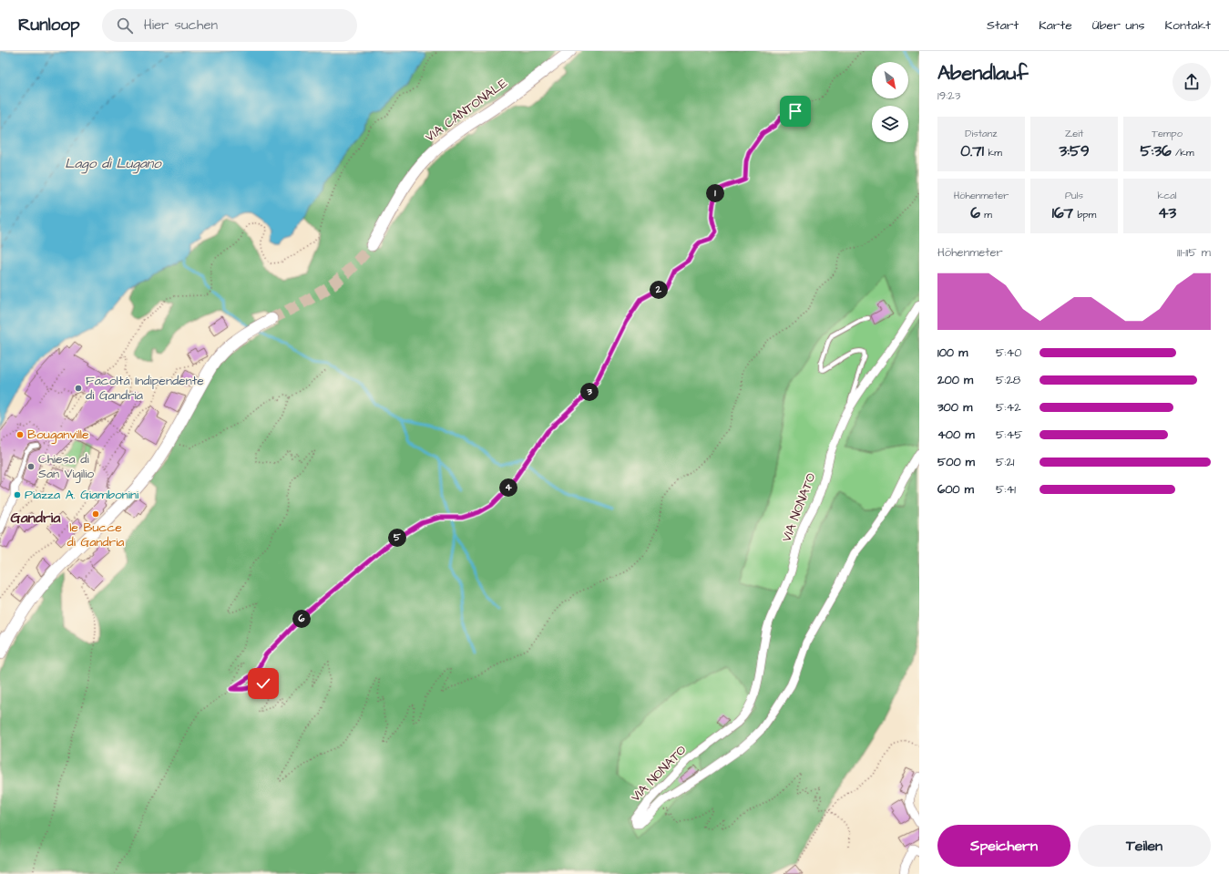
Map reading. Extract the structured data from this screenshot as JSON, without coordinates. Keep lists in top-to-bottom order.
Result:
{
  "streets": {
    "main road": ["VIA CANTONALE"],
    "street": ["VIA NONATO"]
  },
  "districts": ["Gandria"],
  "water": ["Lago di Lugano"],
  "places": [
    "Facoltá Indipendente di Gandria",
    "Bouganville",
    "Chiesa di San Vigilio",
    "Piazza A. Giambonini",
    "le Bucce di Gandria"
  ],
  "north": "bottom right",
  "page": {
    "header": "Runloop",
    "search": "Hier suchen",
    "nav": [
      "Start",
      "Karte",
      "Über uns",
      "Kontakt"
    ],
    "heading": ["Abendlauf", "19:23"],
    "stats": [
      ["Distanz", "0.71 km"],
      ["Zeit", "3:59"],
      ["Tempo", "5:36 /km"],
      ["Höhenmeter", "6 m"],
      ["Puls", "167 bpm"],
      ["kcal", "43"]
    ],
    "pins": [
      "1",
      "2",
      "3",
      "4",
      "5",
      "6"
    ],
    "chart": ["Höhenmeter", "111–115 m"],
    "list": [
      {
        "name": "100 m",
        "note": "5:40"
      },
      {
        "name": "200 m",
        "note": "5:28"
      },
      {
        "name": "300 m",
        "note": "5:42"
      },
      {
        "name": "400 m",
        "note": "5:45"
      },
      {
        "name": "500 m",
        "note": "5:21"
      },
      {
        "name": "600 m",
        "note": "5:41"
      }
    ],
    "buttons": ["Speichern", "Teilen"]
  }
}
